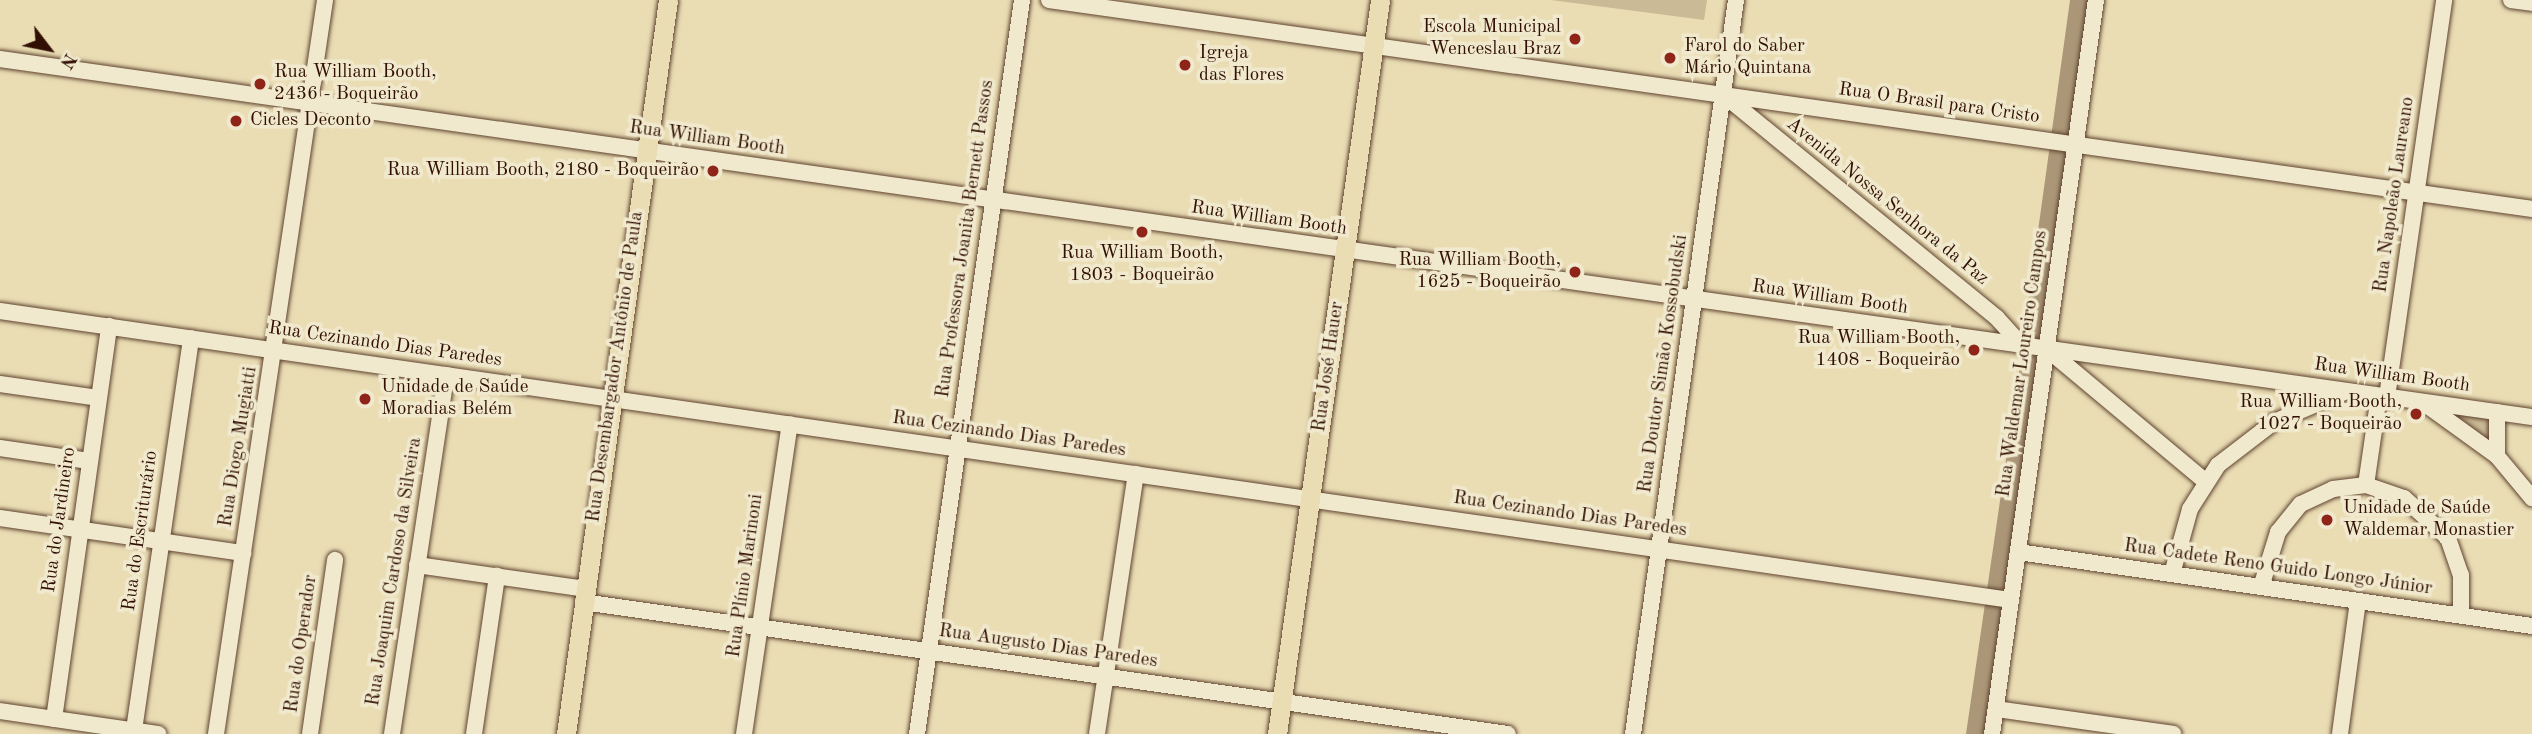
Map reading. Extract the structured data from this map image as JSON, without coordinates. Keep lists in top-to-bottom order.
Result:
{
  "streets": {
    "main road": ["Rua Desembargador Antônio de Paula", "Rua José Hauer"],
    "street": [
      "Rua O Brasil para Cristo",
      "Rua William Booth",
      "Rua Napoleão Laureano",
      "Avenida Nossa Senhora da Paz",
      "Rua Professora Joanita Bernett Passos",
      "Rua Cezinando Dias Paredes",
      "Rua Doutor Simão Kossobudski",
      "Rua Waldemar Loureiro Campos",
      "Rua Diogo Mugiatti",
      "Rua do Jardineiro",
      "Rua do Escriturário",
      "Rua Cadete Reno Guido Longo Júnior",
      "Rua Joaquim Cardoso da Silveira",
      "Rua Plínio Marinoni",
      "Rua do Operador",
      "Rua Augusto Dias Paredes"
    ]
  },
  "crossings": [
    ["Rua O Brasil para Cristo", "Rua Napoleão Laureano"],
    ["Rua O Brasil para Cristo", "Avenida Nossa Senhora da Paz"],
    ["Rua O Brasil para Cristo", "Rua Doutor Simão Kossobudski"],
    ["Rua O Brasil para Cristo", "Rua Waldemar Loureiro Campos"],
    ["Rua O Brasil para Cristo", "Rua José Hauer"],
    ["Rua William Booth", "Rua Napoleão Laureano"],
    ["Rua William Booth", "Avenida Nossa Senhora da Paz"],
    ["Rua William Booth", "Rua Professora Joanita Bernett Passos"],
    ["Rua William Booth", "Rua Doutor Simão Kossobudski"],
    ["Rua William Booth", "Rua Waldemar Loureiro Campos"],
    ["Rua William Booth", "Rua Desembargador Antônio de Paula"],
    ["Rua William Booth", "Rua José Hauer"],
    ["Rua William Booth", "Rua Diogo Mugiatti"],
    ["Avenida Nossa Senhora da Paz", "Rua Doutor Simão Kossobudski"],
    ["Rua Professora Joanita Bernett Passos", "Rua Cezinando Dias Paredes"],
    ["Rua Professora Joanita Bernett Passos", "Rua Augusto Dias Paredes"],
    ["Rua Cezinando Dias Paredes", "Rua Doutor Simão Kossobudski"],
    ["Rua Cezinando Dias Paredes", "Rua Waldemar Loureiro Campos"],
    ["Rua Cezinando Dias Paredes", "Rua Desembargador Antônio de Paula"],
    ["Rua Cezinando Dias Paredes", "Rua José Hauer"],
    ["Rua Cezinando Dias Paredes", "Rua Diogo Mugiatti"],
    ["Rua Cezinando Dias Paredes", "Rua do Jardineiro"],
    ["Rua Cezinando Dias Paredes", "Rua do Escriturário"],
    ["Rua Cezinando Dias Paredes", "Rua Joaquim Cardoso da Silveira"],
    ["Rua Cezinando Dias Paredes", "Rua Plínio Marinoni"],
    ["Rua Waldemar Loureiro Campos", "Rua Cadete Reno Guido Longo Júnior"],
    ["Rua Desembargador Antônio de Paula", "Rua Augusto Dias Paredes"],
    ["Rua José Hauer", "Rua Augusto Dias Paredes"],
    ["Rua Joaquim Cardoso da Silveira", "Rua Augusto Dias Paredes"],
    ["Rua Plínio Marinoni", "Rua Augusto Dias Paredes"]
  ],
  "places": [
    "Escola Municipal Wenceslau Braz",
    "Farol do Saber Mário Quintana",
    "Igreja das Flores",
    "Rua William Booth, 2436 - Boqueirão",
    "Cicles Deconto",
    "Rua William Booth, 2180 - Boqueirão",
    "Rua William Booth, 1803 - Boqueirão",
    "Rua William Booth, 1625 - Boqueirão",
    "Rua William Booth, 1408 - Boqueirão",
    "Unidade de Saúde Moradias Belém",
    "Rua William Booth, 1027 - Boqueirão",
    "Unidade de Saúde Waldemar Monastier"
  ],
  "north": "bottom right"
}
